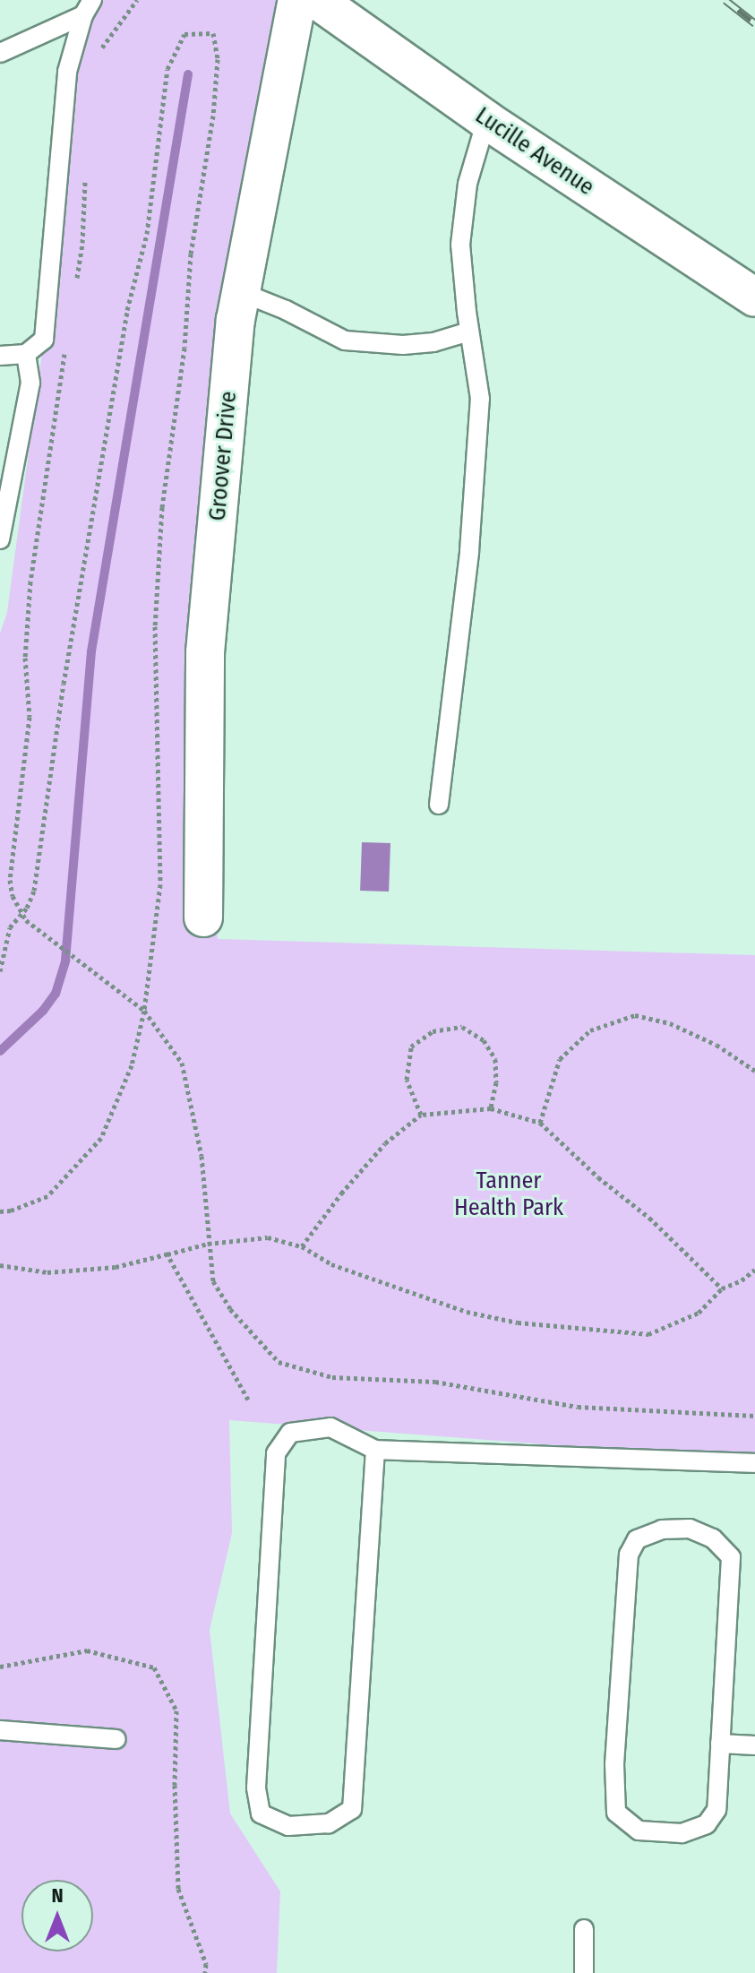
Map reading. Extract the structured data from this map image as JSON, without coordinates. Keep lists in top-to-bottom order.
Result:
{
  "streets": {
    "street": ["Lucille Avenue", "Groover Drive"]
  },
  "parks": ["Tanner Health Park"],
  "north": "top"
}
